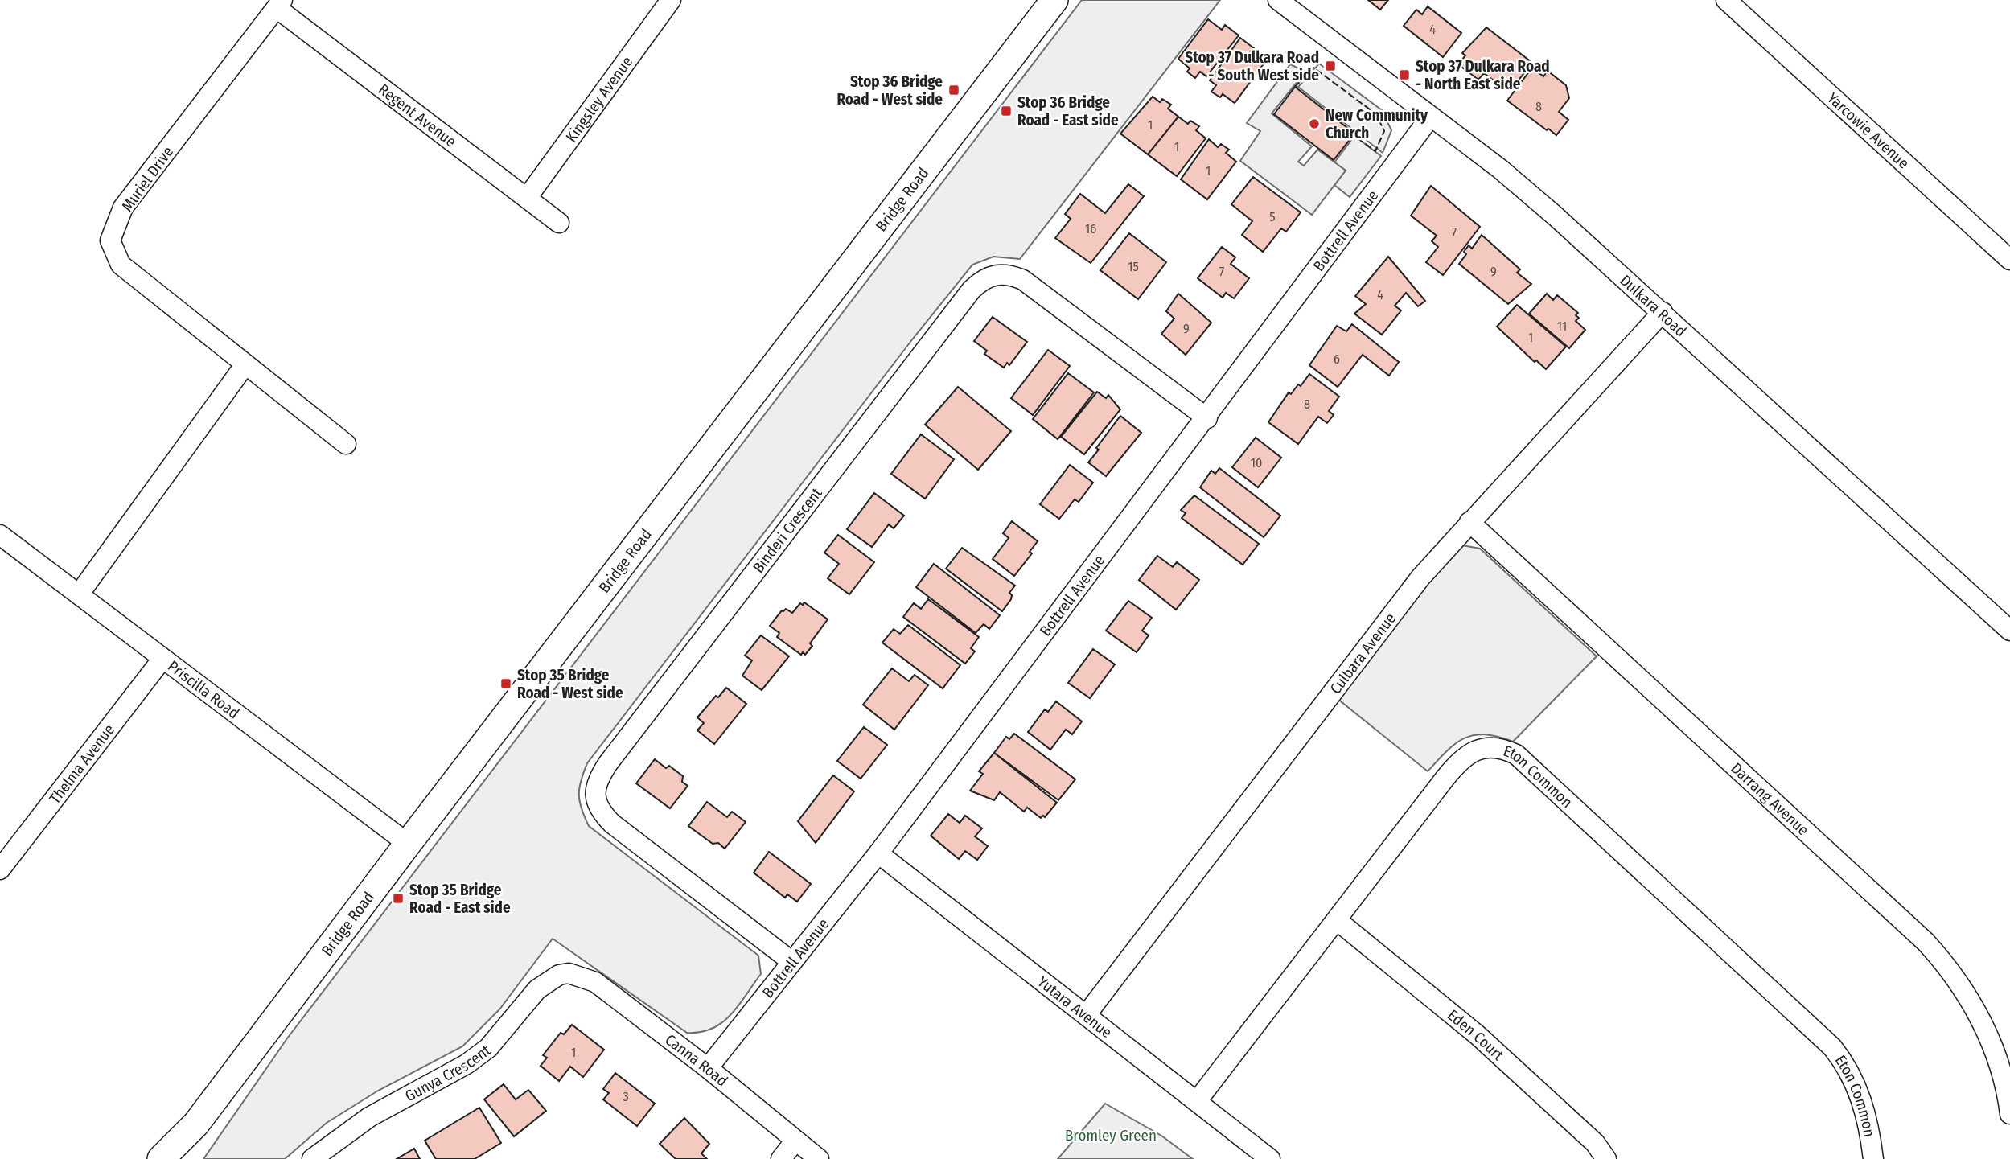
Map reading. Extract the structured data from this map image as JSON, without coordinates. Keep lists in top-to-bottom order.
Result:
{
  "streets": {
    "main road": ["Bridge Road"],
    "street": [
      "Kingsley Avenue",
      "Regent Avenue",
      "Yarcowie Avenue",
      "Muriel Drive",
      "Bottrell Avenue",
      "Dulkara Road",
      "Binderi Crescent",
      "Culbara Avenue",
      "Priscilla Road",
      "Thelma Avenue",
      "Eton Common",
      "Darrang Avenue",
      "Yutara Avenue",
      "Eden Court",
      "Canna Road",
      "Gunya Crescent"
    ]
  },
  "crossings": [
    ["Kingsley Avenue", "Regent Avenue"],
    ["Regent Avenue", "Muriel Drive"],
    ["Bridge Road", "Priscilla Road"],
    ["Bottrell Avenue", "Dulkara Road"],
    ["Bottrell Avenue", "Binderi Crescent"],
    ["Bottrell Avenue", "Yutara Avenue"],
    ["Bottrell Avenue", "Canna Road"],
    ["Dulkara Road", "Culbara Avenue"],
    ["Culbara Avenue", "Darrang Avenue"],
    ["Culbara Avenue", "Yutara Avenue"],
    ["Priscilla Road", "Thelma Avenue"],
    ["Eton Common", "Yutara Avenue"],
    ["Eton Common", "Eden Court"],
    ["Canna Road", "Gunya Crescent"]
  ],
  "parks": ["Bromley Green"],
  "places": {
    "transit": [
      "Stop 37 Dulkara Road - South West side",
      "Stop 37 Dulkara Road - North East side",
      "Stop 36 Bridge Road - West side",
      "Stop 36 Bridge Road - East side",
      "Stop 35 Bridge Road - West side",
      "Stop 35 Bridge Road - East side"
    ],
    "other": ["New Community Church"]
  },
  "house_numbers": [
    "4",
    "8",
    "1",
    "1",
    "1",
    "5",
    "16",
    "7",
    "15",
    "7",
    "9",
    "4",
    "11",
    "9",
    "1",
    "6",
    "8",
    "10",
    "1",
    "3"
  ]
}
